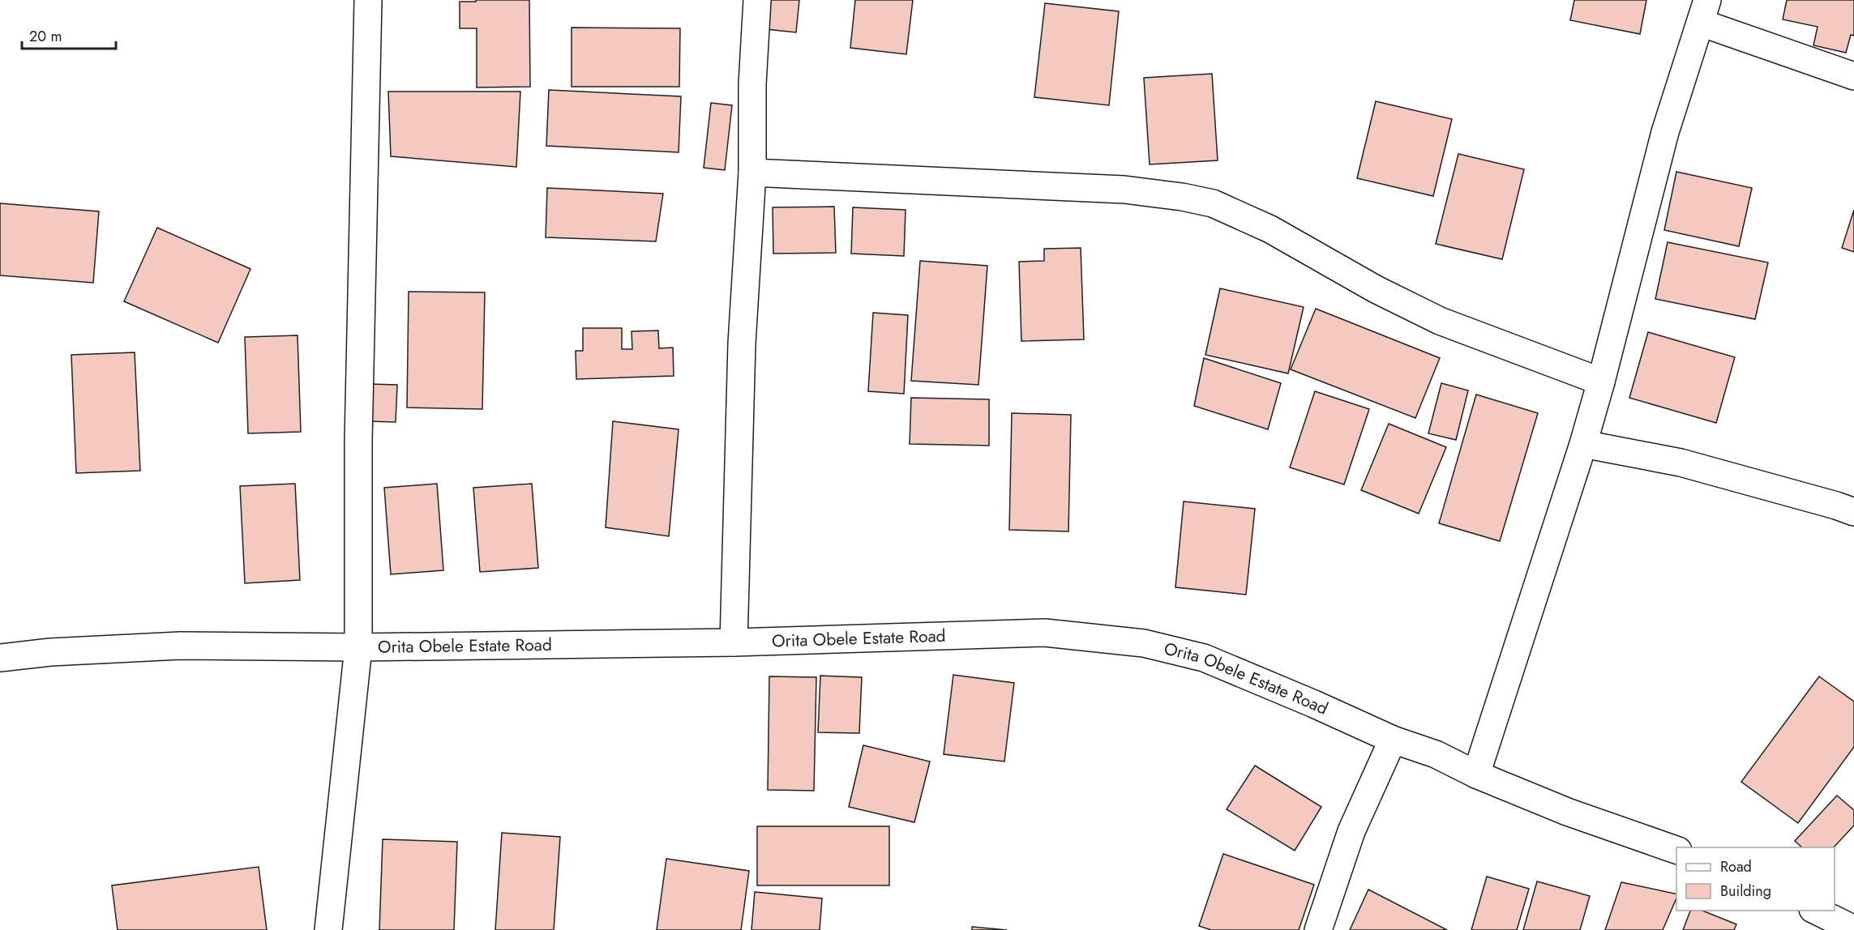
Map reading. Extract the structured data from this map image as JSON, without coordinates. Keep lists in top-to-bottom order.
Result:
{
  "streets": {
    "street": ["Orita Obele Estate Road"]
  },
  "legend": ["Road", "Building"],
  "scale_bar": "20 m"
}
